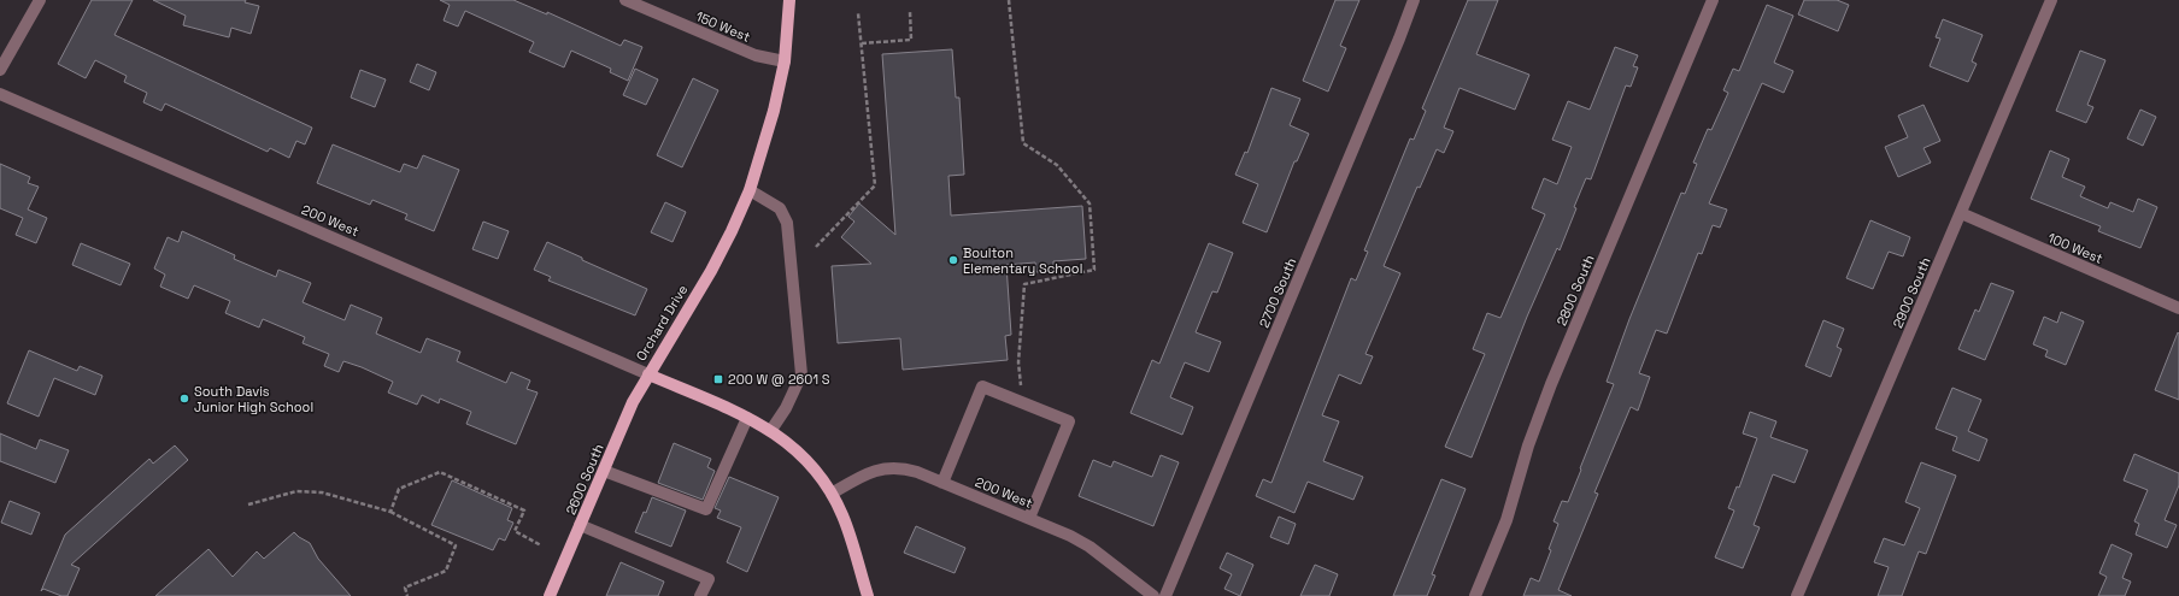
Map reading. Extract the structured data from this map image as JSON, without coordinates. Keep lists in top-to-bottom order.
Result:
{
  "streets": {
    "main road": ["Orchard Drive", "2600 South"],
    "street": [
      "150 West",
      "200 West",
      "100 West",
      "2800 South",
      "2700 South",
      "2900 South"
    ]
  },
  "crossings": [
    ["150 West", "Orchard Drive"],
    ["200 West", "Orchard Drive"],
    ["200 West", "2600 South"],
    ["100 West", "2900 South"],
    ["Orchard Drive", "2600 South"]
  ],
  "places": {
    "other": ["Boulton Elementary School", "South Davis Junior High School"],
    "transit": ["200 W @ 2601 S"]
  }
}
